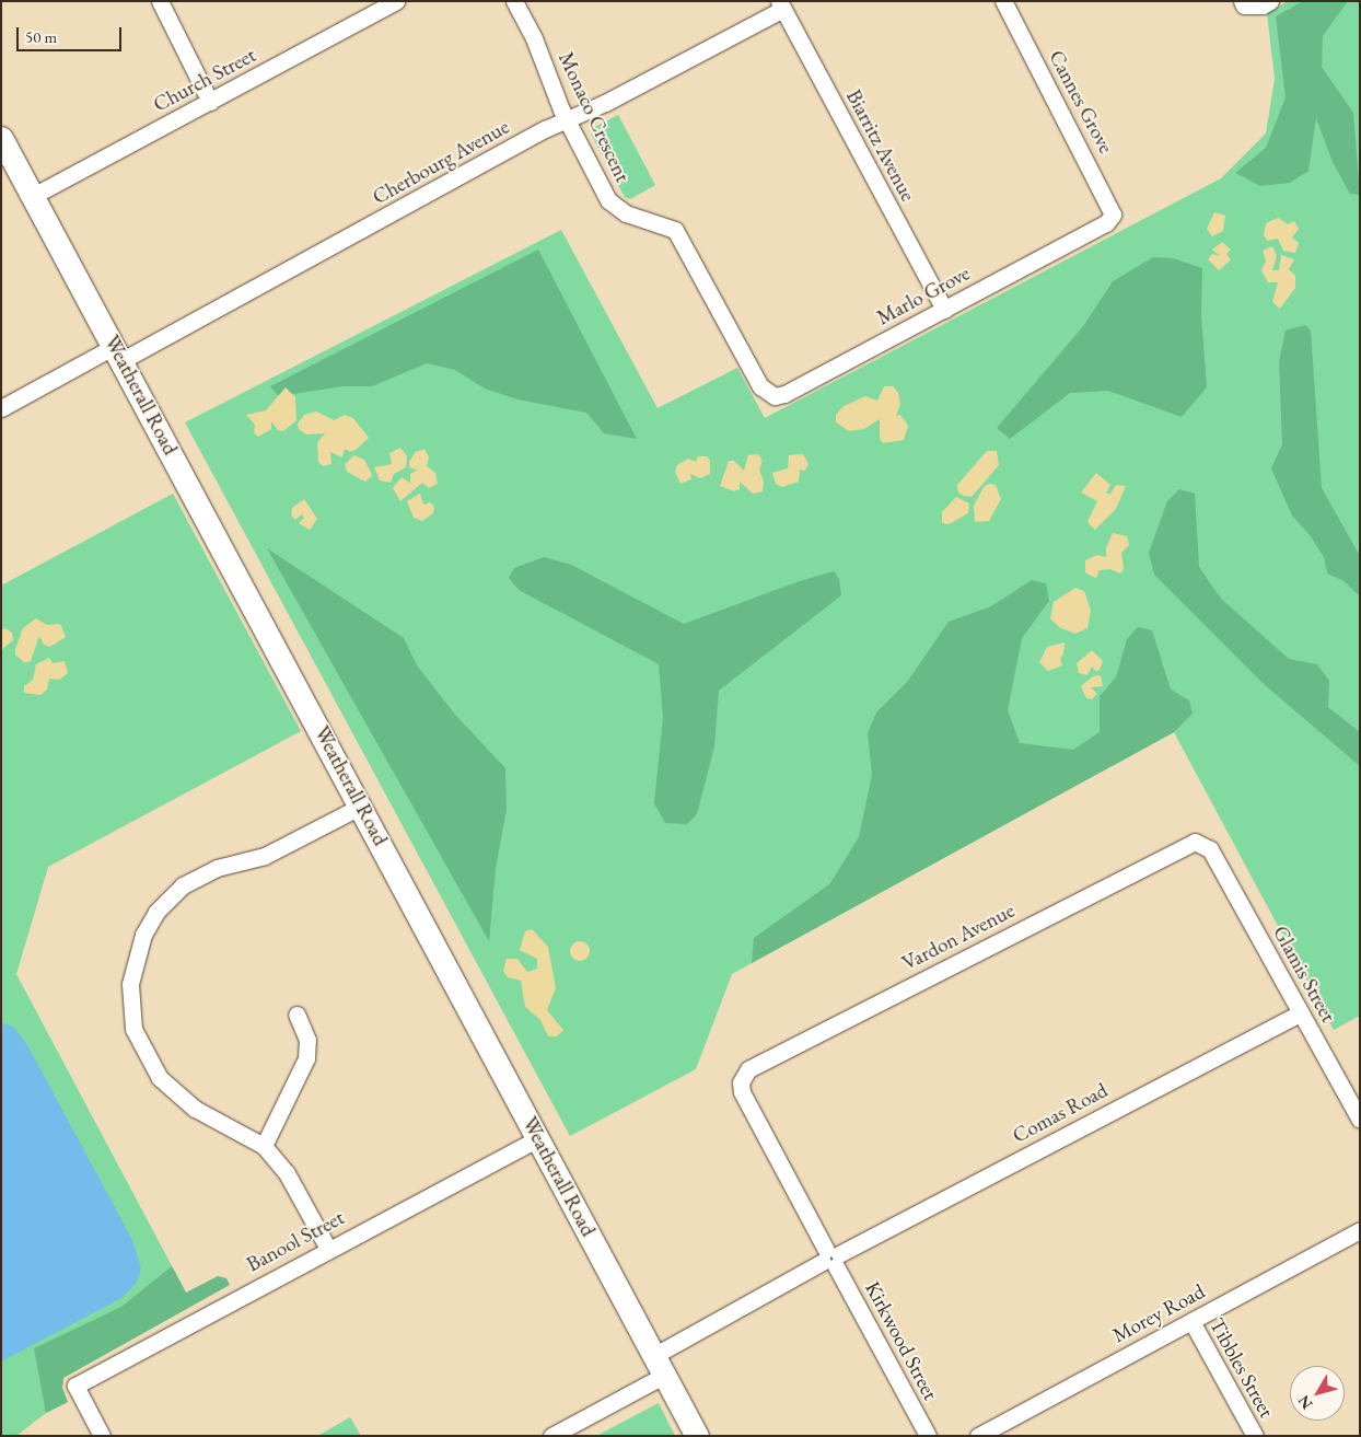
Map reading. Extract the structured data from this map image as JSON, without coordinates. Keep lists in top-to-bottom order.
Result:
{
  "streets": {
    "street": [
      "Church Street",
      "Cannes Grove",
      "Monaco Crescent",
      "Biarritz Avenue",
      "Cherbourg Avenue",
      "Marlo Grove",
      "Weatherall Road",
      "Vardon Avenue",
      "Glamis Street",
      "Comas Road",
      "Banool Street",
      "Morey Road",
      "Kirkwood Street",
      "Tibbles Street"
    ]
  },
  "crossings": [
    ["Church Street", "Weatherall Road"],
    ["Cannes Grove", "Marlo Grove"],
    ["Monaco Crescent", "Cherbourg Avenue"],
    ["Monaco Crescent", "Marlo Grove"],
    ["Biarritz Avenue", "Cherbourg Avenue"],
    ["Biarritz Avenue", "Marlo Grove"],
    ["Cherbourg Avenue", "Weatherall Road"],
    ["Weatherall Road", "Comas Road"],
    ["Weatherall Road", "Banool Street"],
    ["Vardon Avenue", "Glamis Street"],
    ["Vardon Avenue", "Kirkwood Street"],
    ["Glamis Street", "Comas Road"],
    ["Comas Road", "Kirkwood Street"],
    ["Morey Road", "Tibbles Street"]
  ],
  "scale_bar": "50 m",
  "north": "bottom left"
}
